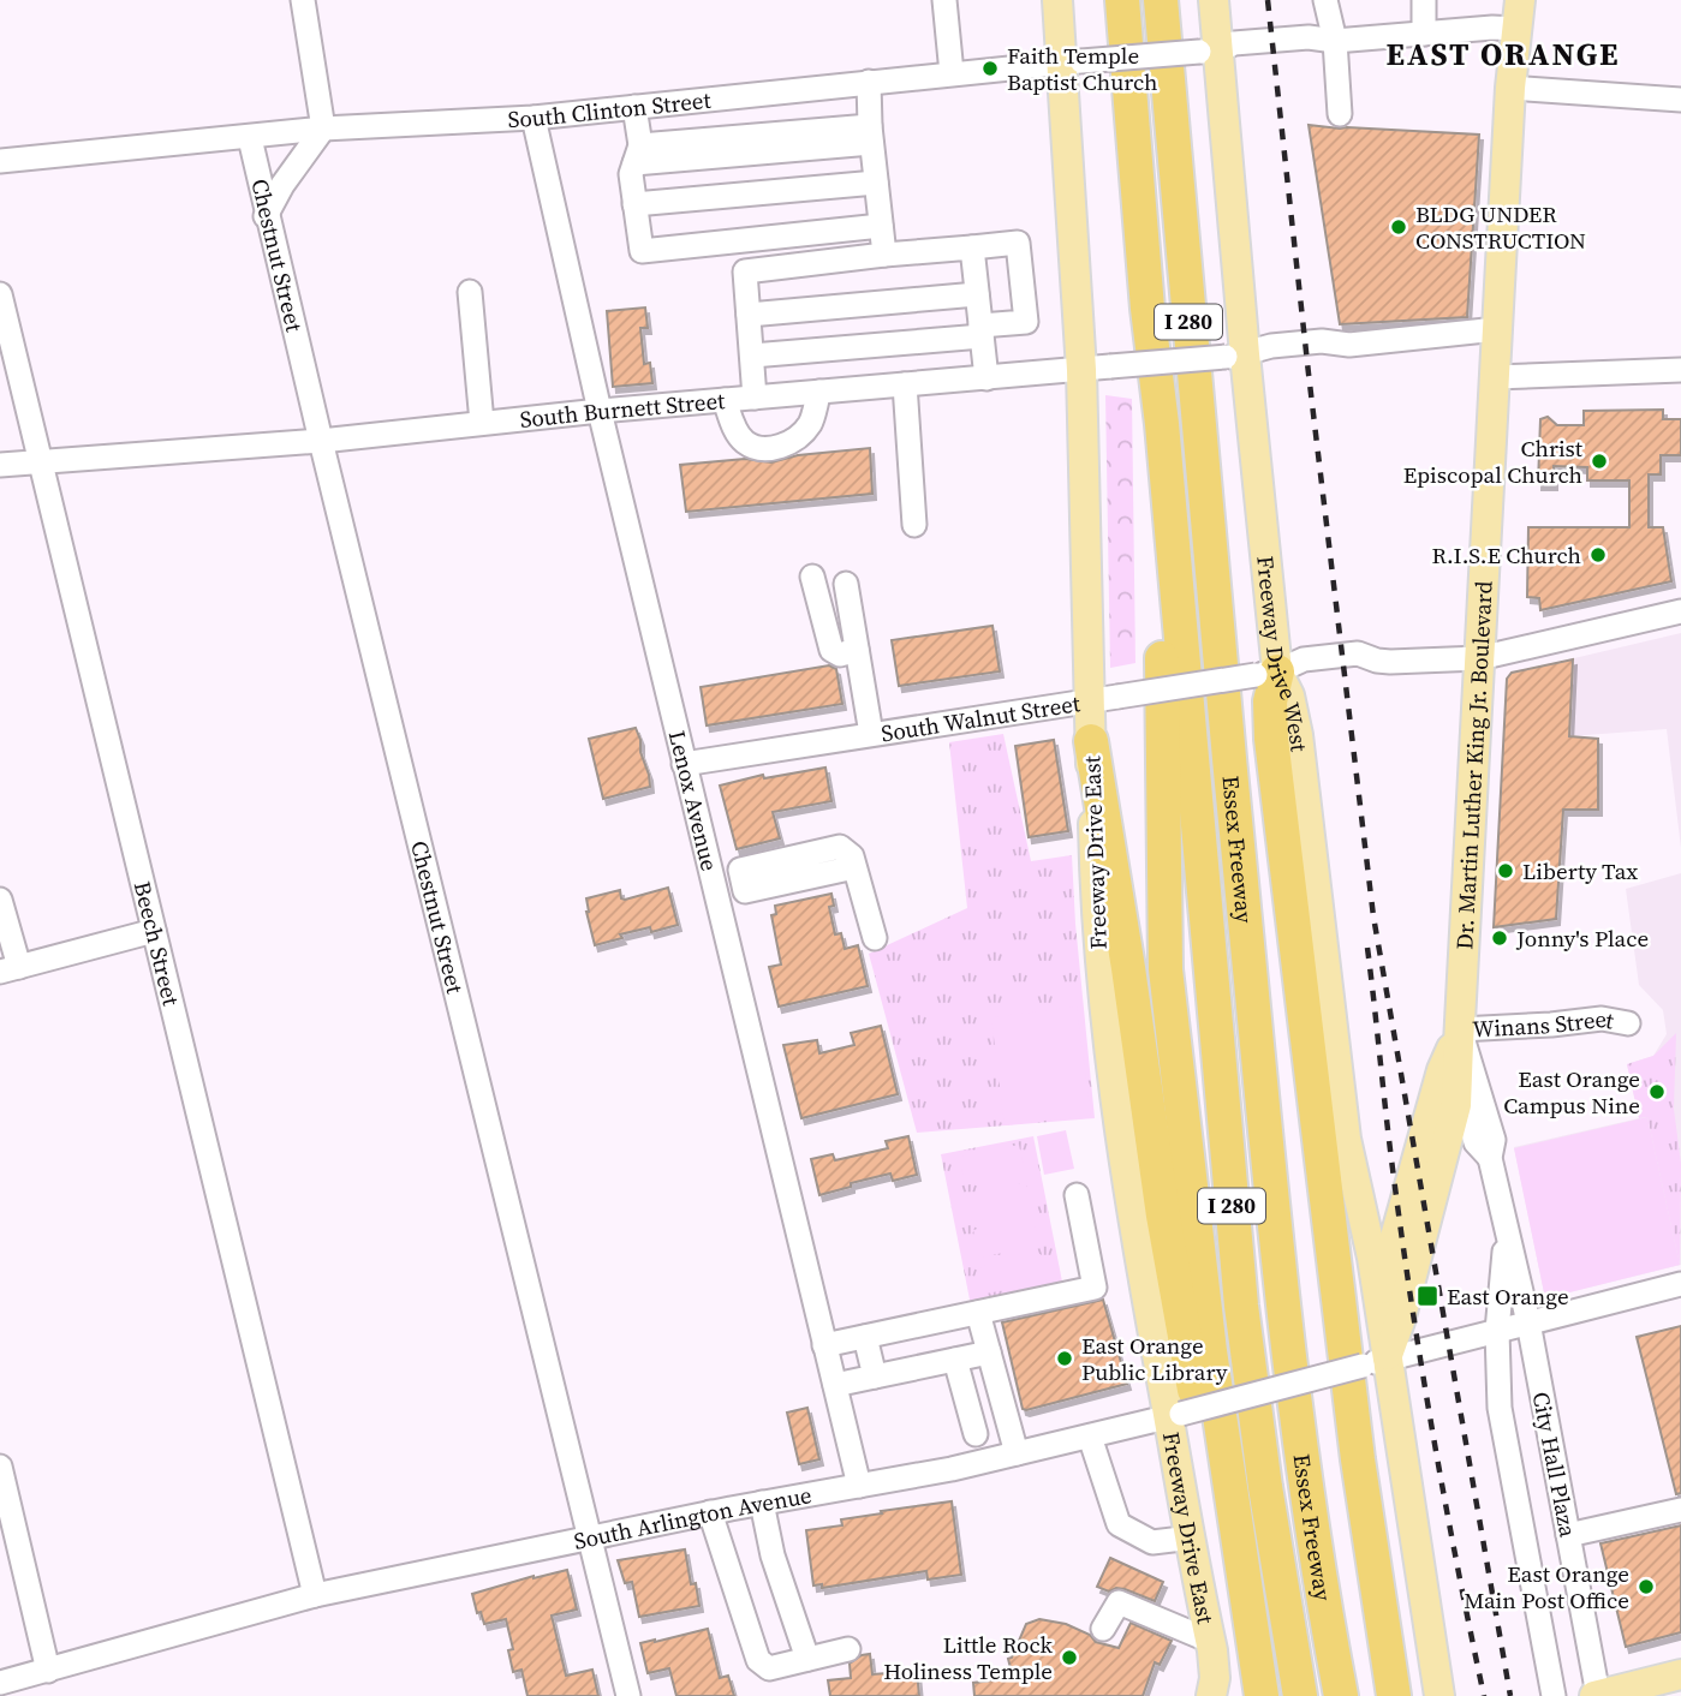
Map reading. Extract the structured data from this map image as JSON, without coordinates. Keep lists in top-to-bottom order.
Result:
{
  "streets": {
    "highway": ["I 280", "Essex Freeway"],
    "main road": ["Freeway Drive West", "Dr. Martin Luther King Jr. Boulevard", "Freeway Drive East"],
    "street": [
      "South Clinton Street",
      "Chestnut Street",
      "South Burnett Street",
      "South Walnut Street",
      "Lenox Avenue",
      "Beech Street",
      "Winans Street",
      "City Hall Plaza",
      "South Arlington Avenue"
    ]
  },
  "crossings": [
    ["South Clinton Street", "Chestnut Street"],
    ["South Clinton Street", "Freeway Drive West"],
    ["South Clinton Street", "Dr. Martin Luther King Jr. Boulevard"],
    ["South Clinton Street", "Lenox Avenue"],
    ["South Clinton Street", "Freeway Drive East"],
    ["Chestnut Street", "South Burnett Street"],
    ["Chestnut Street", "South Arlington Avenue"],
    ["South Burnett Street", "Freeway Drive West"],
    ["South Burnett Street", "Dr. Martin Luther King Jr. Boulevard"],
    ["South Burnett Street", "Lenox Avenue"],
    ["South Burnett Street", "Freeway Drive East"],
    ["South Burnett Street", "Beech Street"],
    ["Freeway Drive West", "South Walnut Street"],
    ["Freeway Drive West", "Dr. Martin Luther King Jr. Boulevard"],
    ["South Walnut Street", "Dr. Martin Luther King Jr. Boulevard"],
    ["South Walnut Street", "Lenox Avenue"],
    ["South Walnut Street", "Freeway Drive East"],
    ["Dr. Martin Luther King Jr. Boulevard", "Winans Street"],
    ["Dr. Martin Luther King Jr. Boulevard", "City Hall Plaza"],
    ["Dr. Martin Luther King Jr. Boulevard", "South Arlington Avenue"],
    ["Lenox Avenue", "South Arlington Avenue"],
    ["Freeway Drive East", "South Arlington Avenue"],
    ["Beech Street", "South Arlington Avenue"],
    ["Winans Street", "City Hall Plaza"],
    ["City Hall Plaza", "South Arlington Avenue"]
  ],
  "districts": ["EAST ORANGE"],
  "places": {
    "other": [
      "Faith Temple Baptist Church",
      "BLDG UNDER CONSTRUCTION",
      "Christ Episcopal Church",
      "R.I.S.E Church",
      "Liberty Tax",
      "Jonny's Place",
      "East Orange Campus Nine",
      "East Orange Public Library",
      "East Orange Main Post Office",
      "Little Rock Holiness Temple"
    ],
    "transit": ["East Orange"]
  }
}
